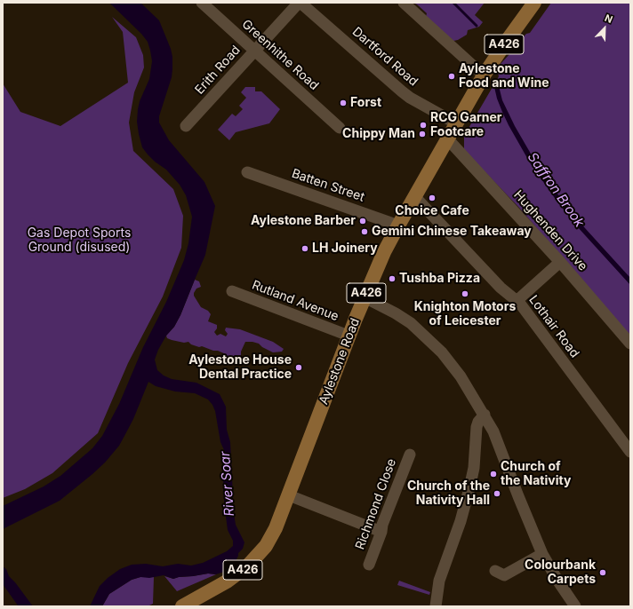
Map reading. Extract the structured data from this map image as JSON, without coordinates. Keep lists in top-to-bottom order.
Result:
{
  "streets": {
    "main road": ["A426", "Aylestone Road"],
    "street": [
      "Greenhithe Road",
      "Dartford Road",
      "Erith Road",
      "Batten Street",
      "Hughenden Drive",
      "Rutland Avenue",
      "Lothair Road",
      "Richmond Close"
    ]
  },
  "crossings": [
    ["Greenhithe Road", "Erith Road"],
    ["Dartford Road", "Erith Road"],
    ["Dartford Road", "Aylestone Road"],
    ["Batten Street", "Aylestone Road"],
    ["Hughenden Drive", "Aylestone Road"],
    ["Rutland Avenue", "Aylestone Road"],
    ["Lothair Road", "Aylestone Road"]
  ],
  "water": ["Saffron Brook", "River Soar"],
  "parks": ["Gas Depot Sports Ground (disused)"],
  "places": [
    "Aylestone Food and Wine",
    "Forst",
    "RCG Garner Footcare",
    "Chippy Man",
    "Choice Cafe",
    "Aylestone Barber",
    "Gemini Chinese Takeaway",
    "LH Joinery",
    "Tushba Pizza",
    "Knighton Motors of Leicester",
    "Aylestone House Dental Practice",
    "Church of the Nativity",
    "Church of the Nativity Hall",
    "Colourbank Carpets"
  ],
  "north": "top right"
}
